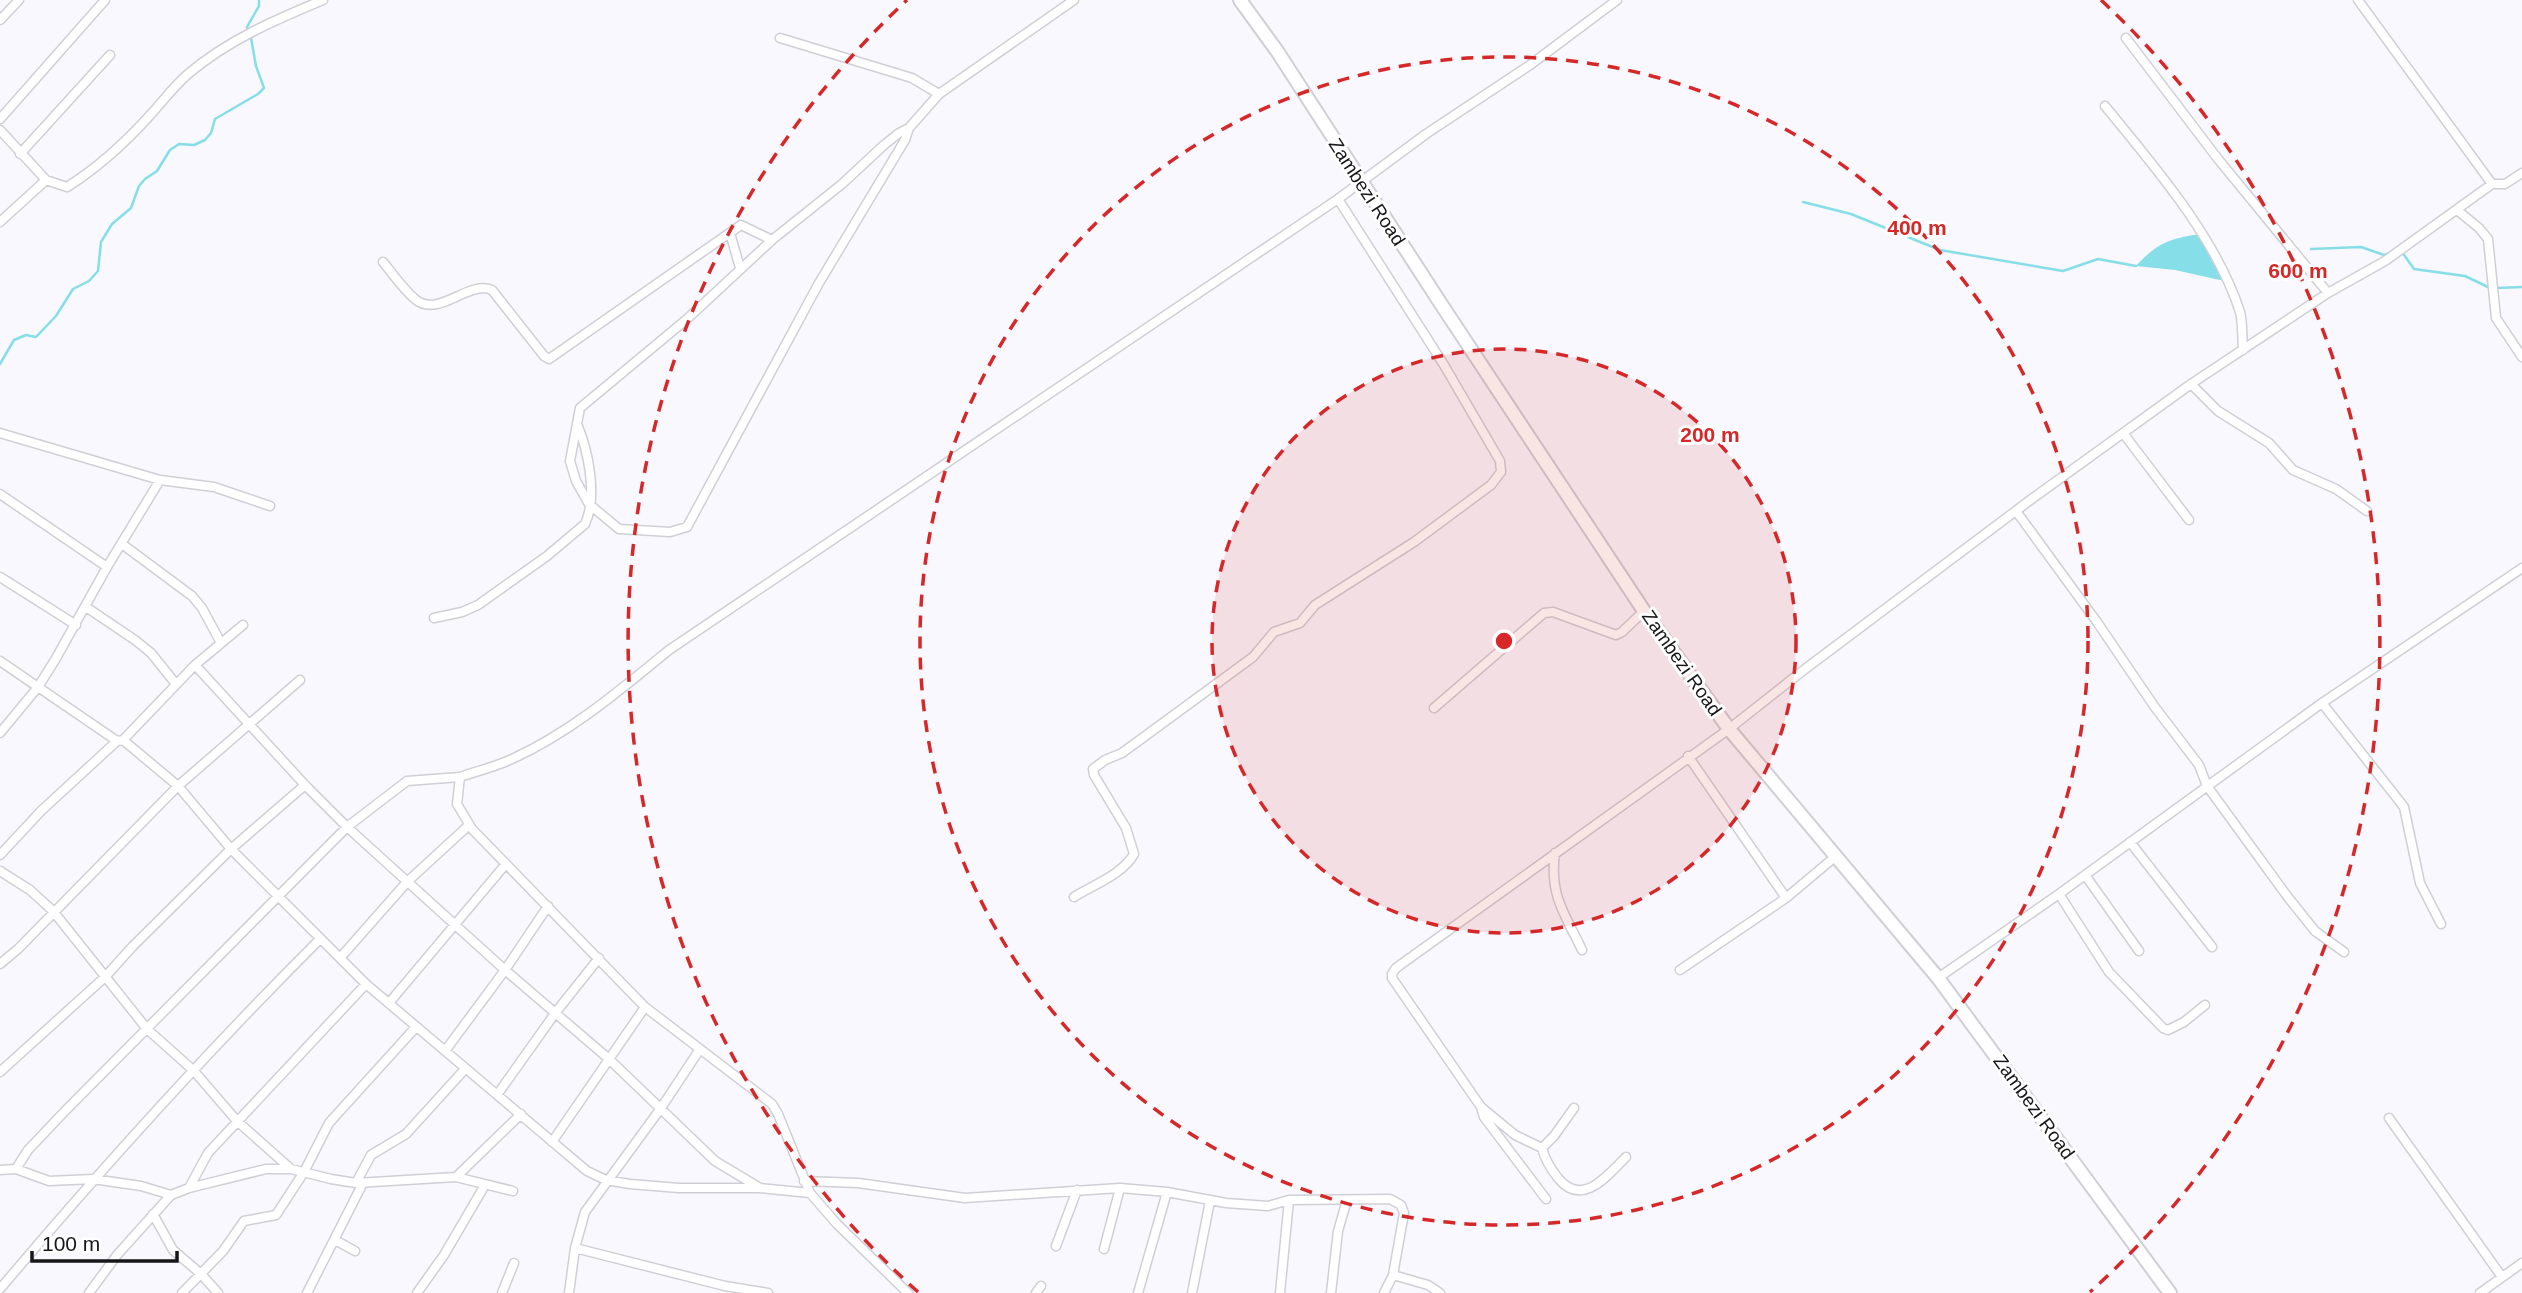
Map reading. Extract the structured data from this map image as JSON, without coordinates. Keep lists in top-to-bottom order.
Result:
{
  "streets": {
    "main road": ["Zambezi Road"]
  },
  "scale_bar": "100 m",
  "rings": ["400 m", "600 m", "200 m"]
}
